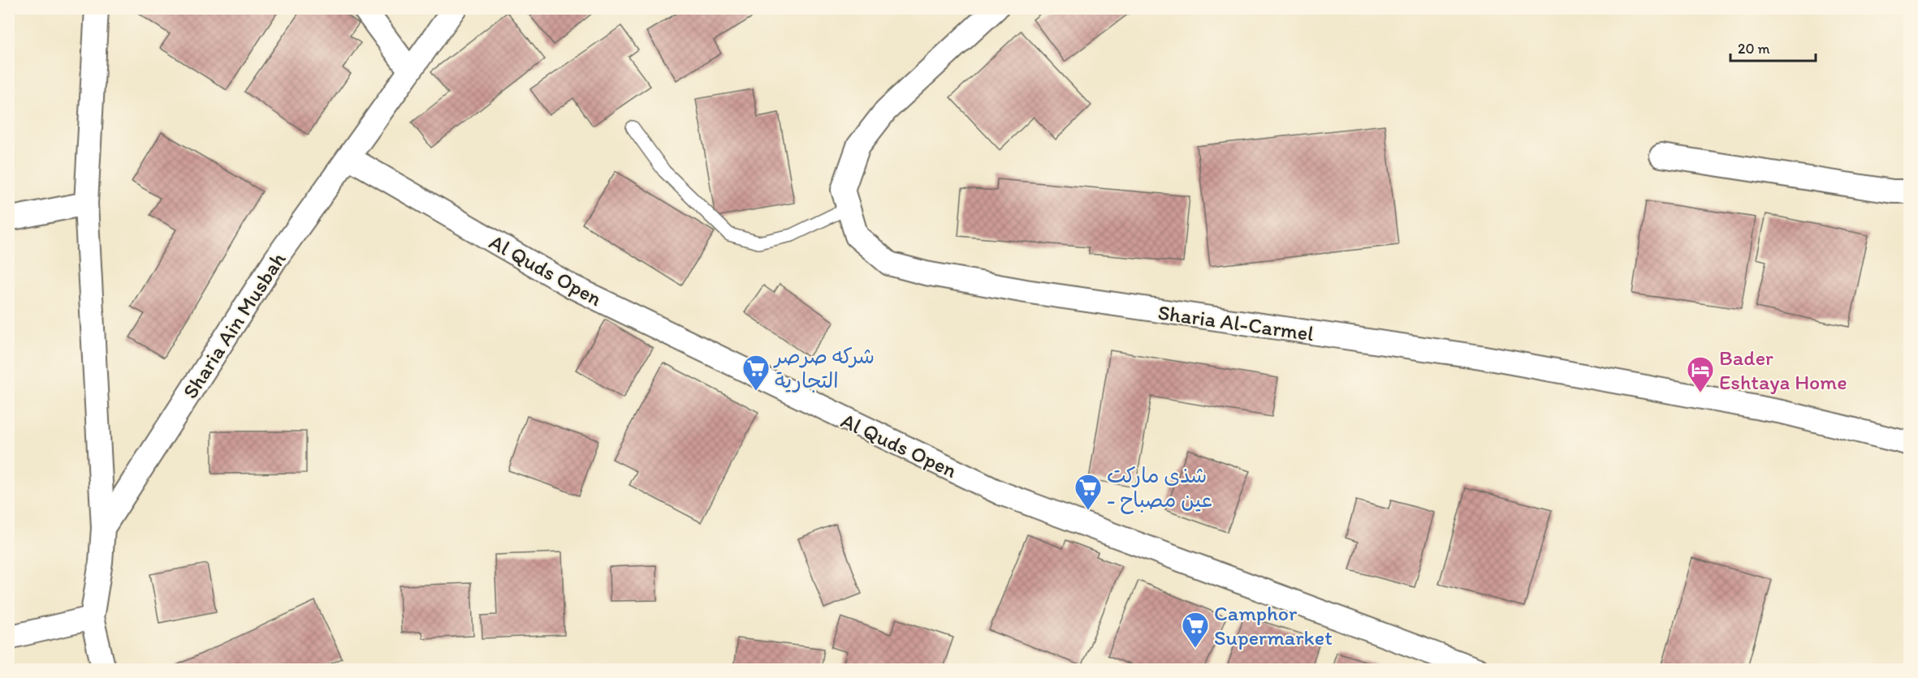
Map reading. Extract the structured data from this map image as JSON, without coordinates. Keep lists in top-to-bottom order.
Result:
{
  "streets": {
    "street": ["Al Quds Open", "Sharia Al-Carmel", "Sharia Ain Musbah"]
  },
  "crossings": [
    ["Al Quds Open", "Sharia Ain Musbah"]
  ],
  "places": {
    "supermarket": ["شركه صرصر التجارية", "شذى ماركت - عين مصباح", "Camphor Supermarket"],
    "hotel": ["Bader Eshtaya Home"]
  },
  "scale_bar": "20 m"
}
